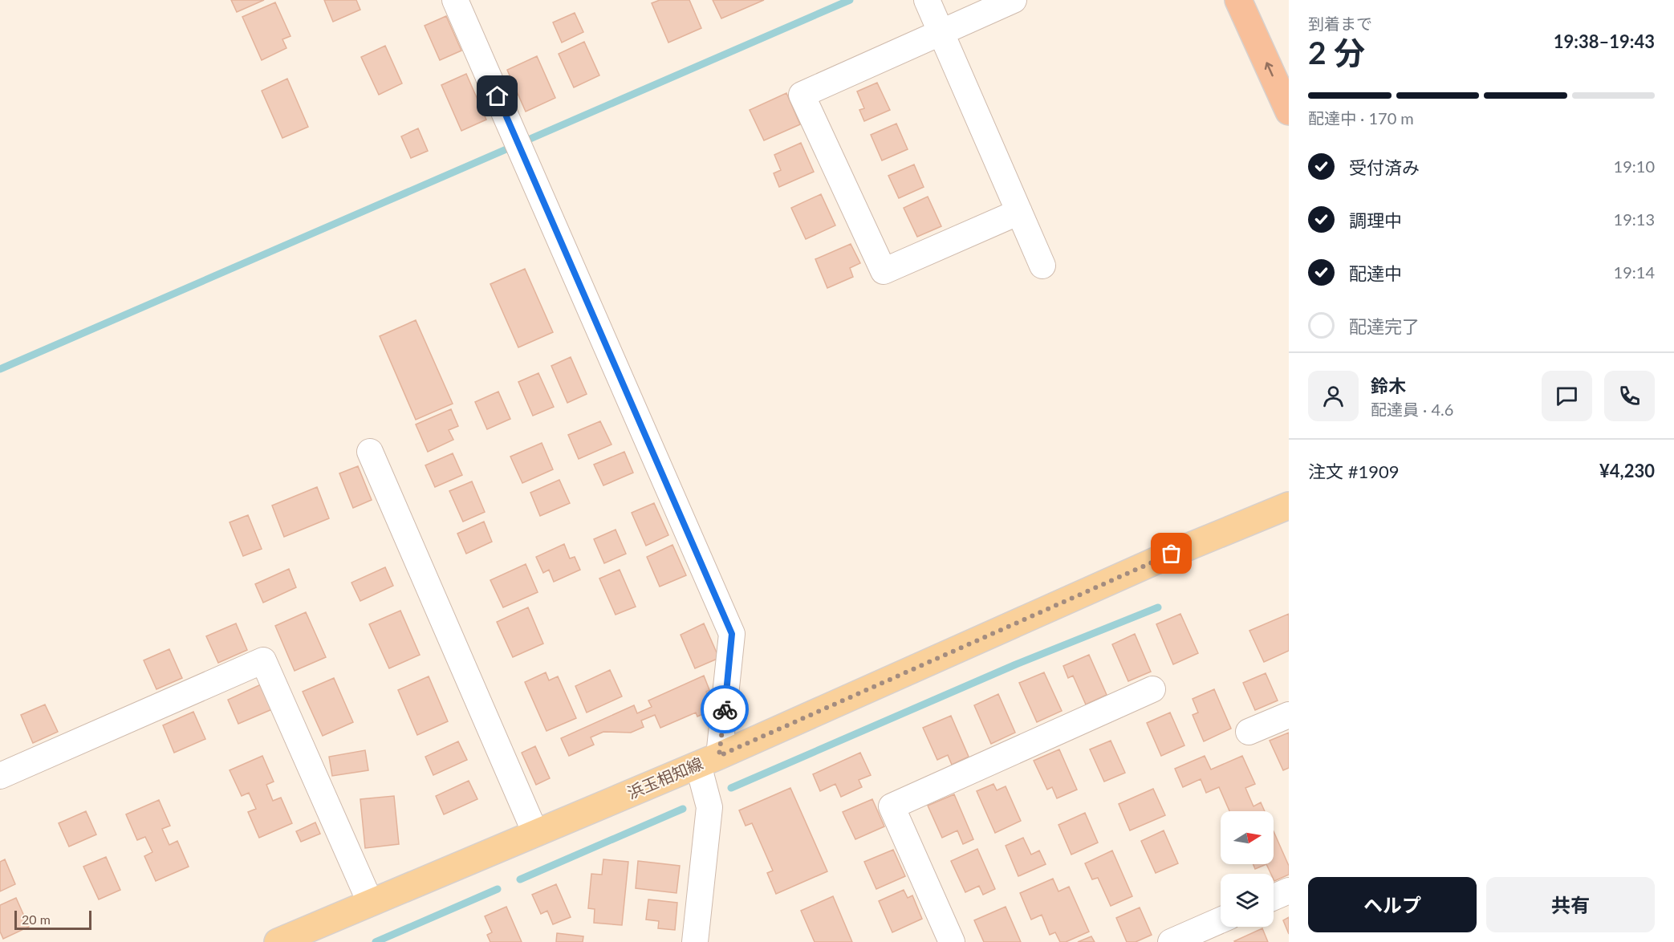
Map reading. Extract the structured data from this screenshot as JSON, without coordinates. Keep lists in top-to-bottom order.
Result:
{
  "streets": {
    "main road": ["浜玉相知線"]
  },
  "scale_bar": "20 m",
  "north": "right",
  "page": {
    "heading": ["2 分", "到着まで", "19:38–19:43"],
    "panel": [
      "鈴木",
      "配達員 · 4.6",
      "注文 #1909",
      "¥4,230"
    ],
    "bar": "配達中 · 170 m",
    "list": [
      ["受付済み", "19:10"],
      ["調理中", "19:13"],
      ["配達中", "19:14"],
      "配達完了"
    ],
    "buttons": ["ヘルプ", "共有"],
    "scale": "20 m"
  }
}
